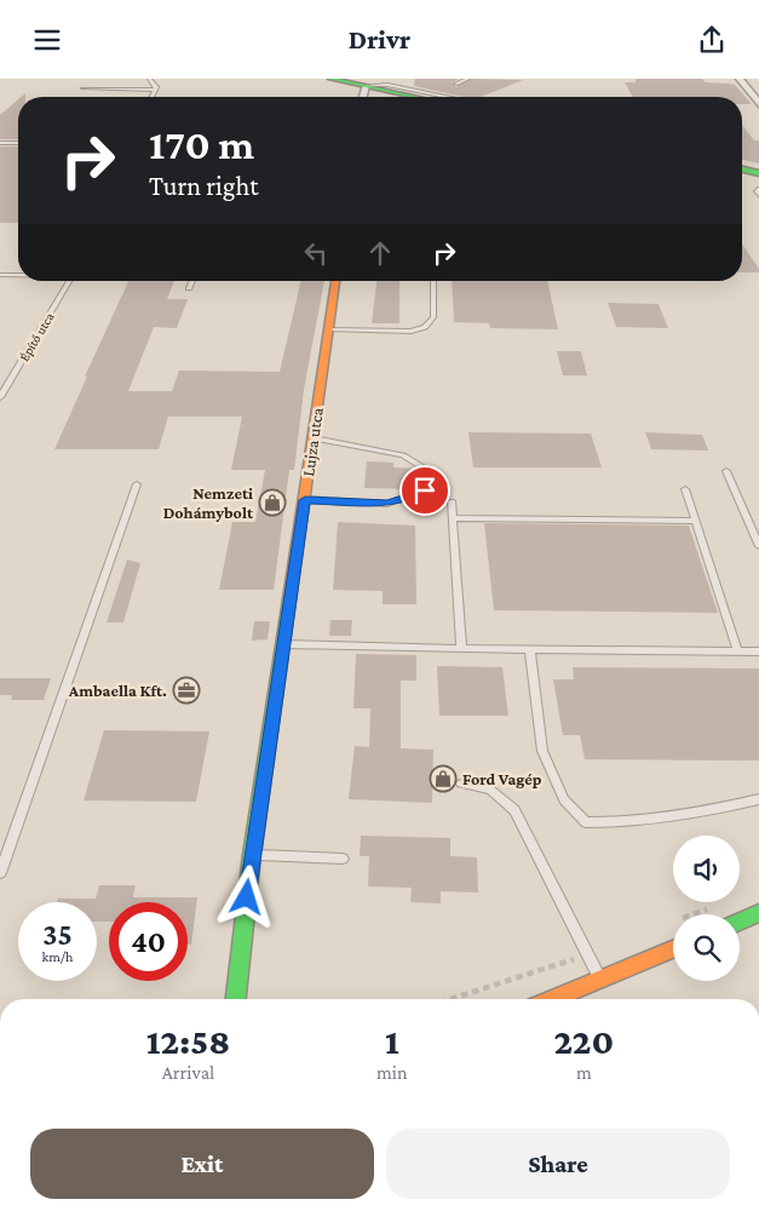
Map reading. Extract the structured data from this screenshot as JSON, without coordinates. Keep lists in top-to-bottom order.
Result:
{
  "streets": {
    "street": ["Lujza utca"],
    "lane": ["Építő utca"]
  },
  "places": {
    "shop": ["Nemzeti Dohámybolt", "Ford Vagép"],
    "office": ["Ambaella Kft."]
  },
  "page": {
    "header": "Drivr",
    "turn": ["170 m", "Turn right"],
    "speed": "35 km/h",
    "limit": "40",
    "eta": [
      "12:58",
      "Arrival",
      "1",
      "min",
      "220",
      "m"
    ],
    "buttons": ["Exit", "Share"]
  }
}
